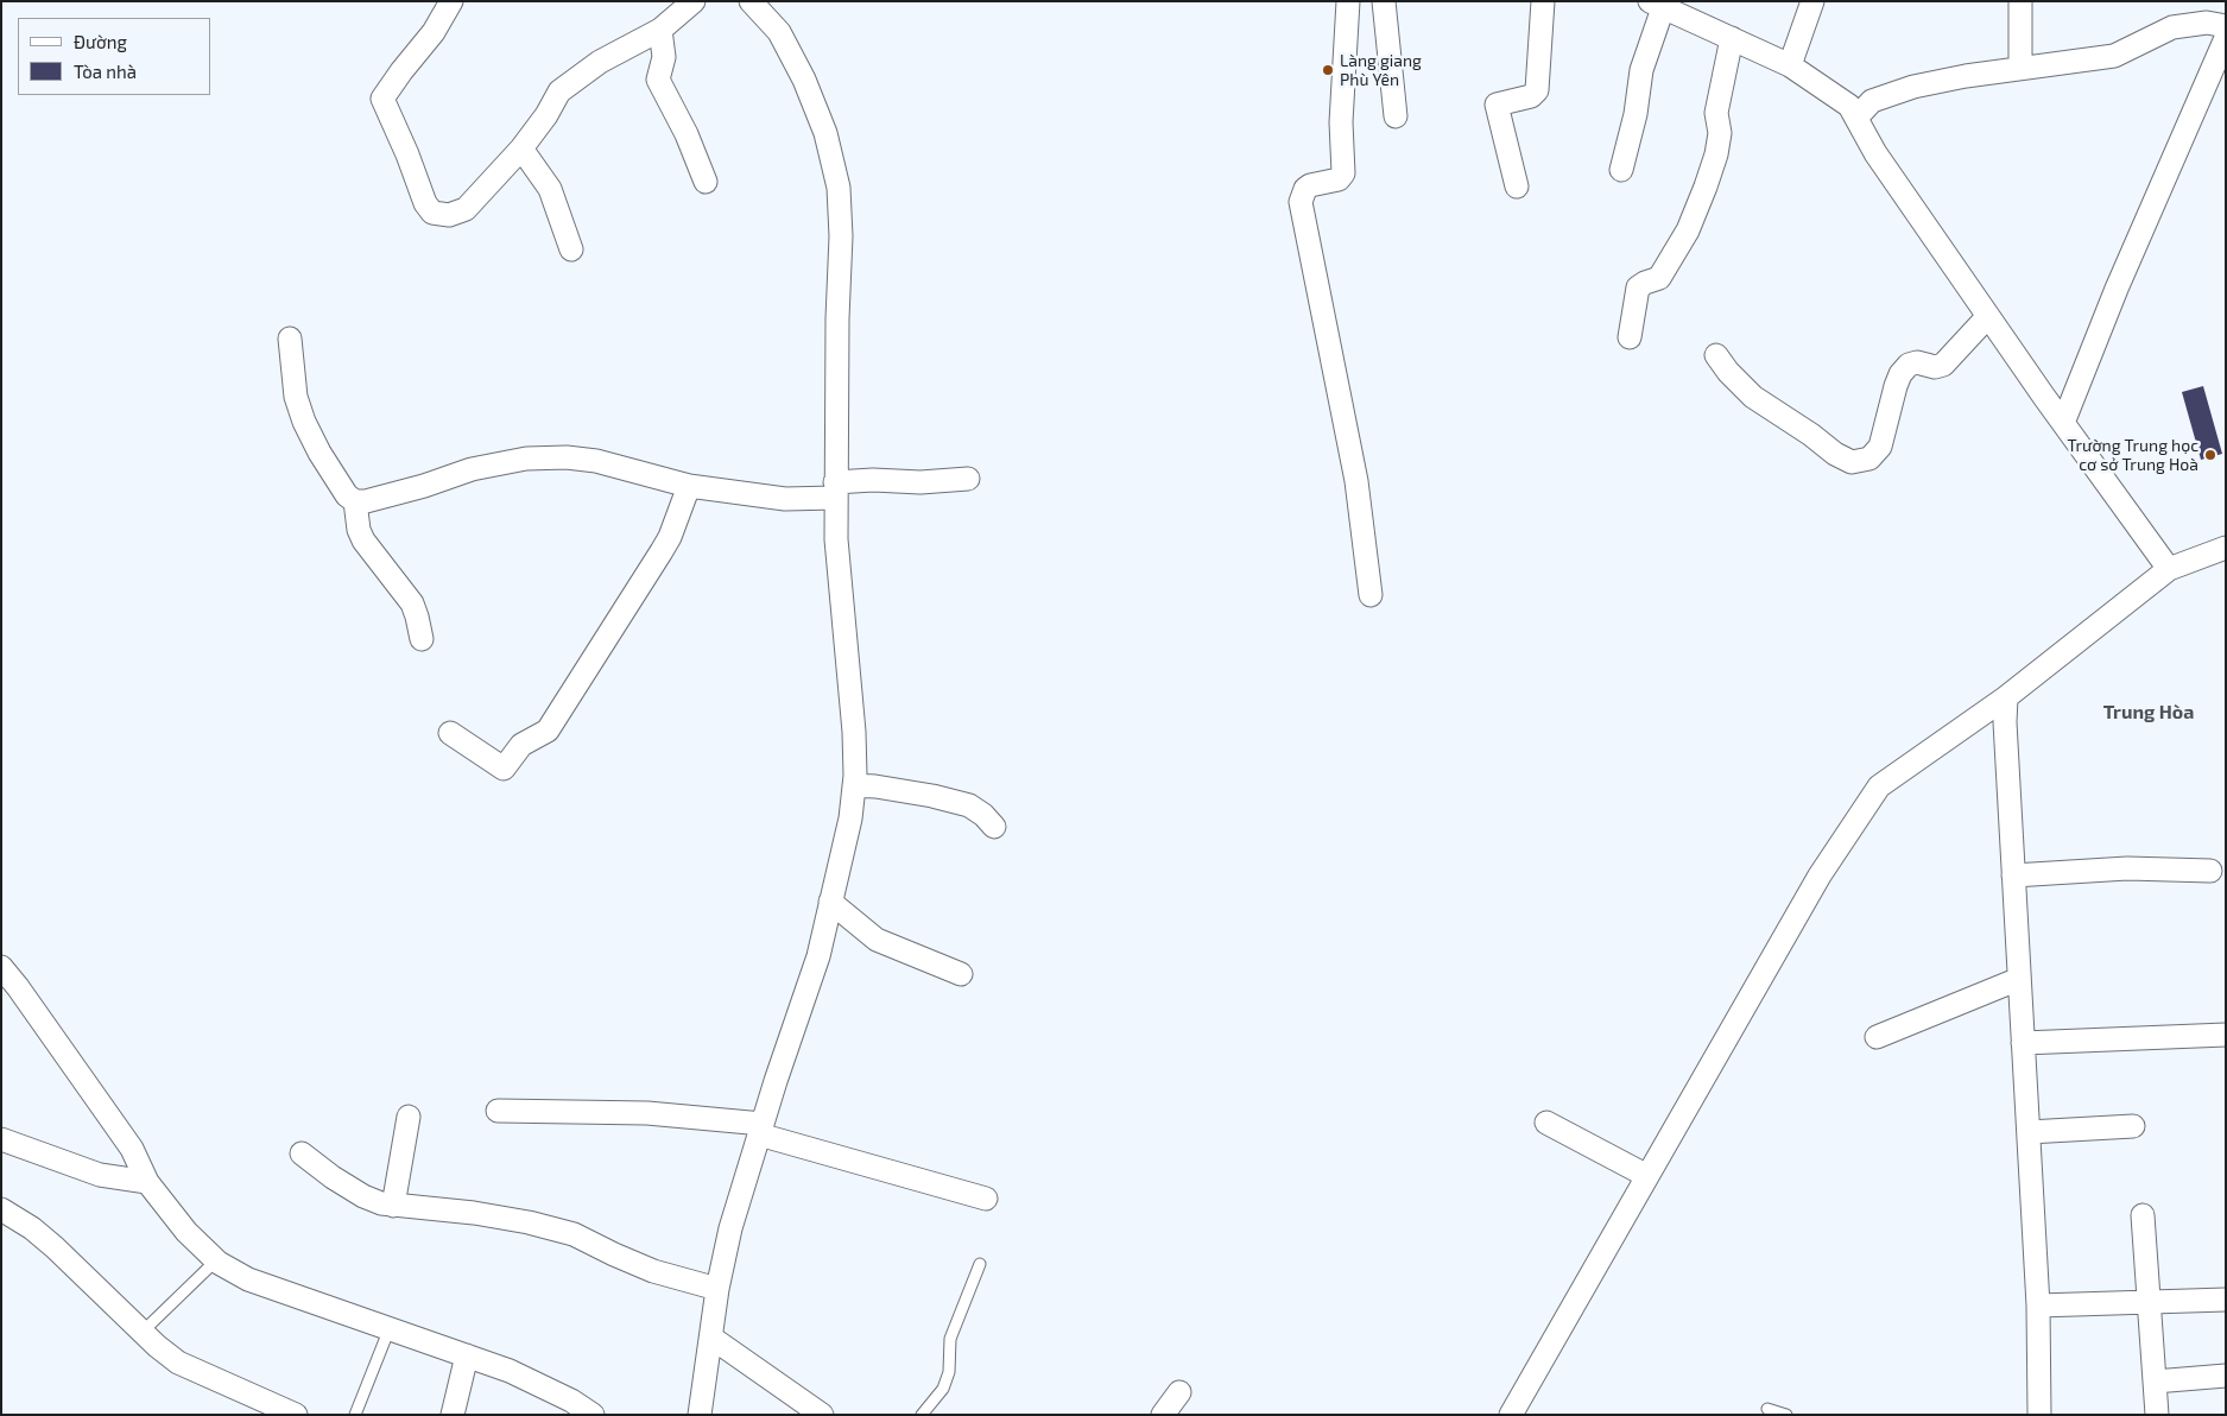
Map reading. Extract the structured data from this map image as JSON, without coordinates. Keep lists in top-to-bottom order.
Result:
{
  "districts": ["Trung Hòa"],
  "places": ["Làng giang Phù Yên", "Trường Trung học cơ sở Trung Hoà"],
  "legend": ["Đường", "Tòa nhà"]
}
